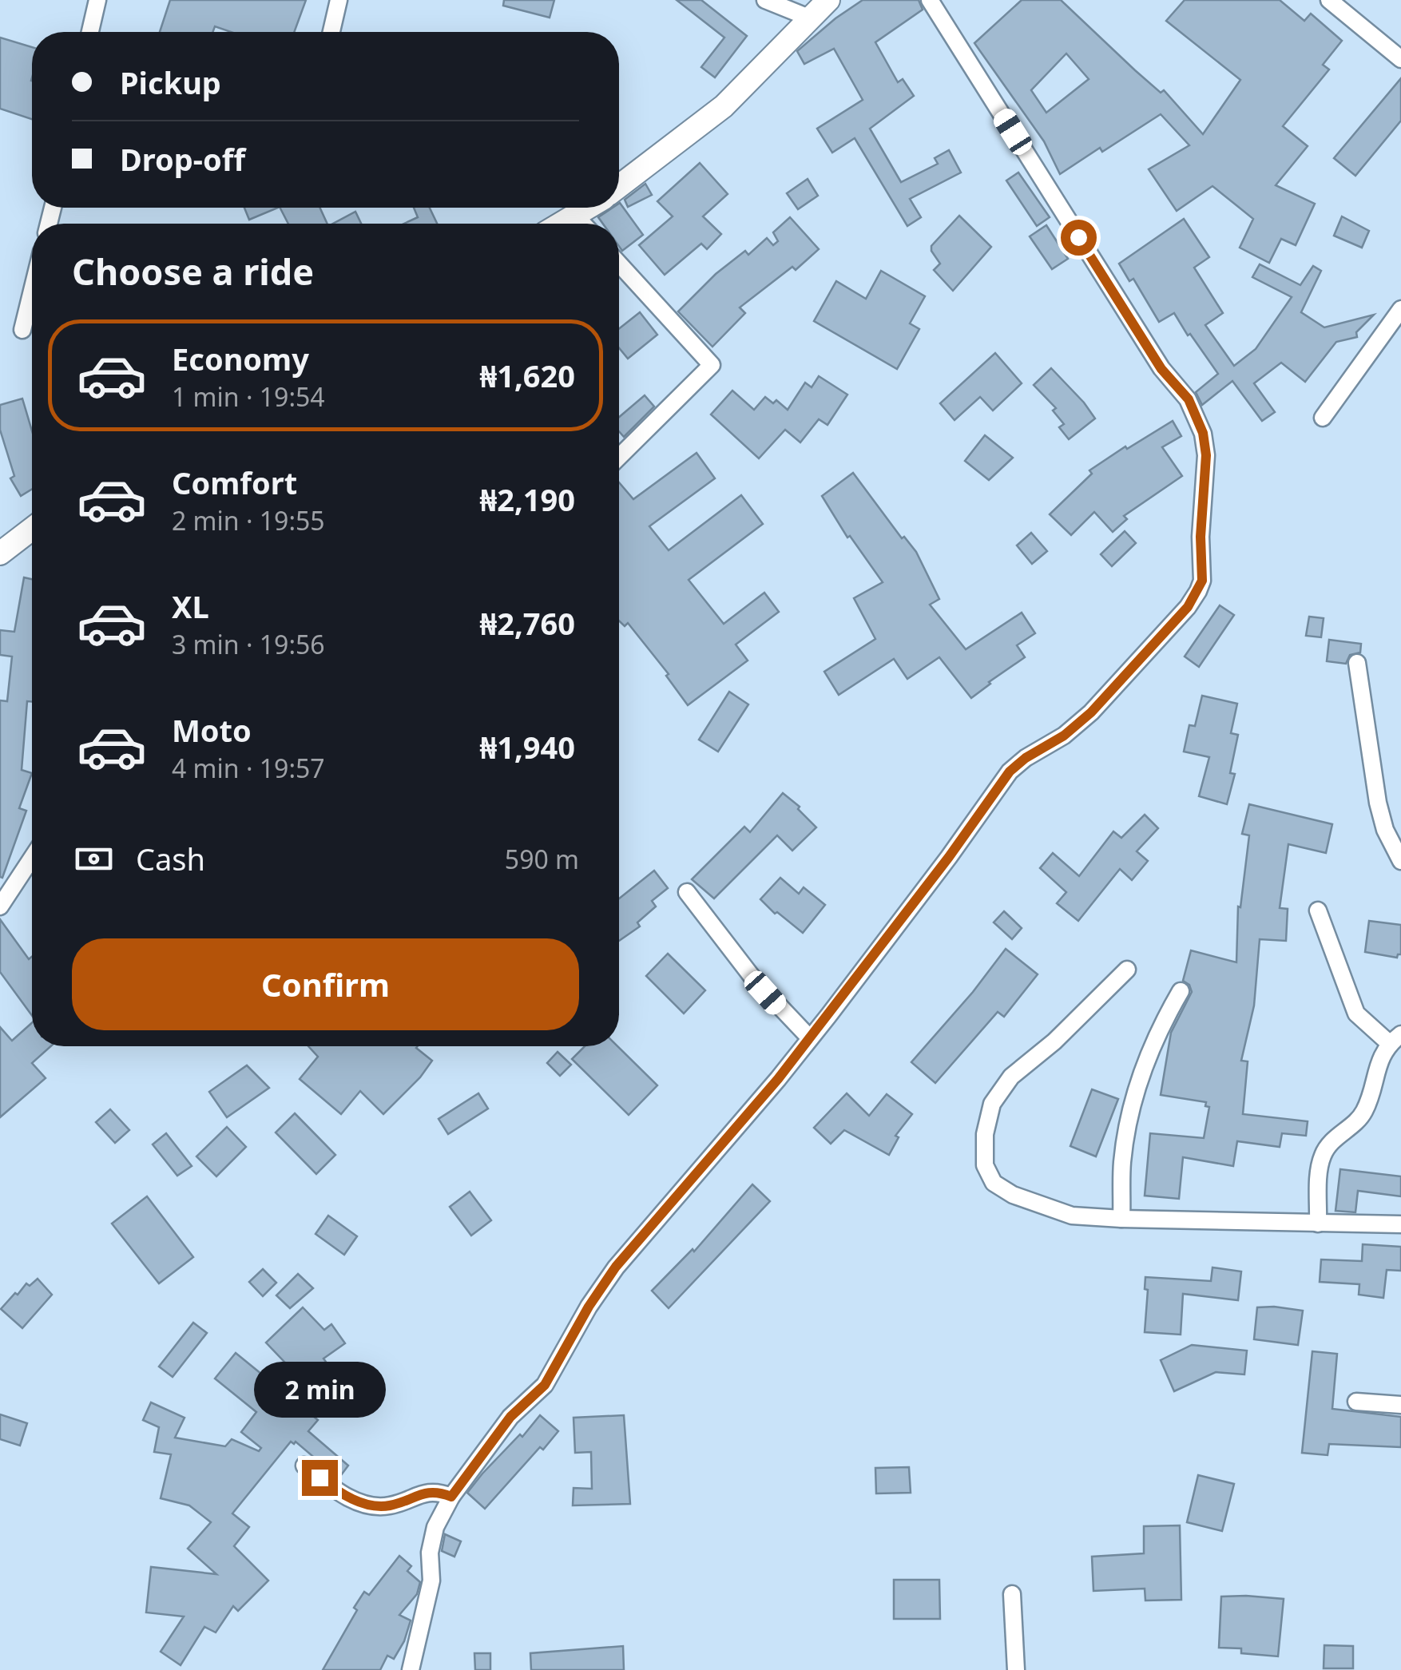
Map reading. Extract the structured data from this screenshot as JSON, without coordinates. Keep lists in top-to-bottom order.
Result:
{
  "page": {
    "banner": ["Pickup", "Drop-off"],
    "heading": "Choose a ride",
    "list": [
      {
        "name": "Economy",
        "note": "1 min · 19:54",
        "value": "₦1,620"
      },
      {
        "name": "Comfort",
        "note": "2 min · 19:55",
        "value": "₦2,190"
      },
      {
        "name": "XL",
        "note": "3 min · 19:56",
        "value": "₦2,760"
      },
      {
        "name": "Moto",
        "note": "4 min · 19:57",
        "value": "₦1,940"
      }
    ],
    "pay": ["Cash", "590 m"],
    "buttons": "Confirm",
    "bubble": "2 min"
  }
}
